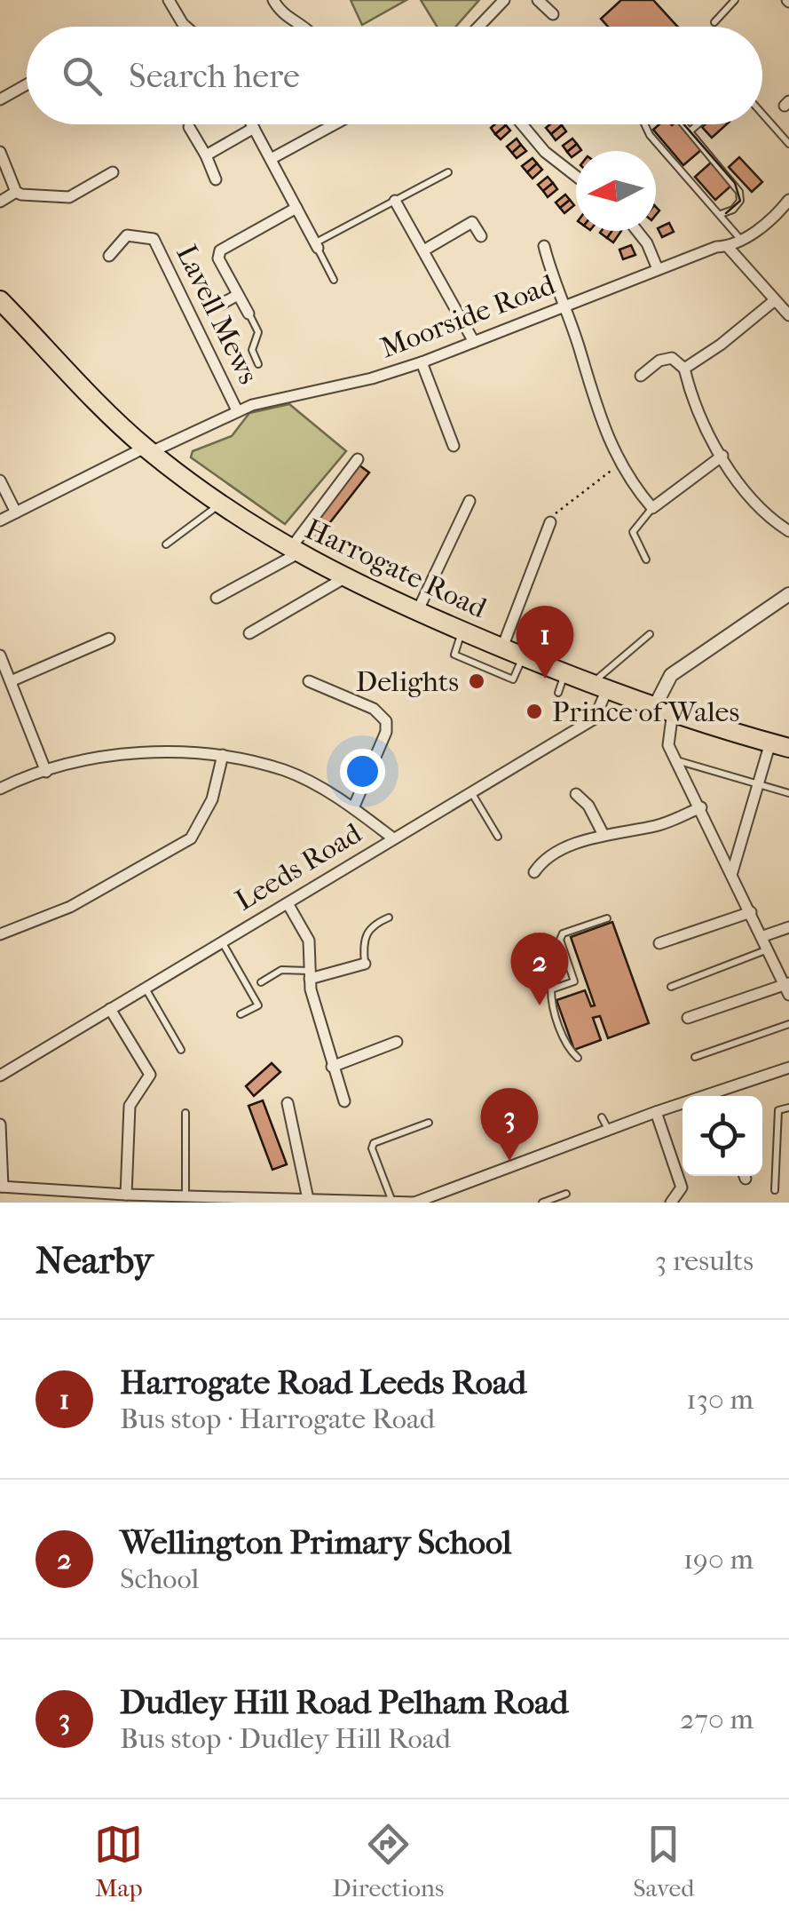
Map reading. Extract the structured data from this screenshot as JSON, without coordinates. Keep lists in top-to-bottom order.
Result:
{
  "streets": {
    "highway": ["Harrogate Road"],
    "street": ["Lavell Mews", "Moorside Road", "Leeds Road"]
  },
  "crossings": [
    ["Lavell Mews", "Moorside Road"],
    ["Moorside Road", "Harrogate Road"],
    ["Harrogate Road", "Leeds Road"]
  ],
  "places": ["Delights", "Prince of Wales"],
  "north": "left",
  "page": {
    "search": "Search here",
    "pins": ["1", "2", "3"],
    "heading": ["Nearby", "3 results"],
    "list": [
      {
        "mark": "1",
        "name": "Harrogate Road Leeds Road",
        "note": "Bus stop · Harrogate Road",
        "value": "130 m"
      },
      {
        "mark": "2",
        "name": "Wellington Primary School",
        "note": "School",
        "value": "190 m"
      },
      {
        "mark": "3",
        "name": "Dudley Hill Road Pelham Road",
        "note": "Bus stop · Dudley Hill Road",
        "value": "270 m"
      }
    ],
    "nav": ["Map", "Directions", "Saved"]
  }
}
